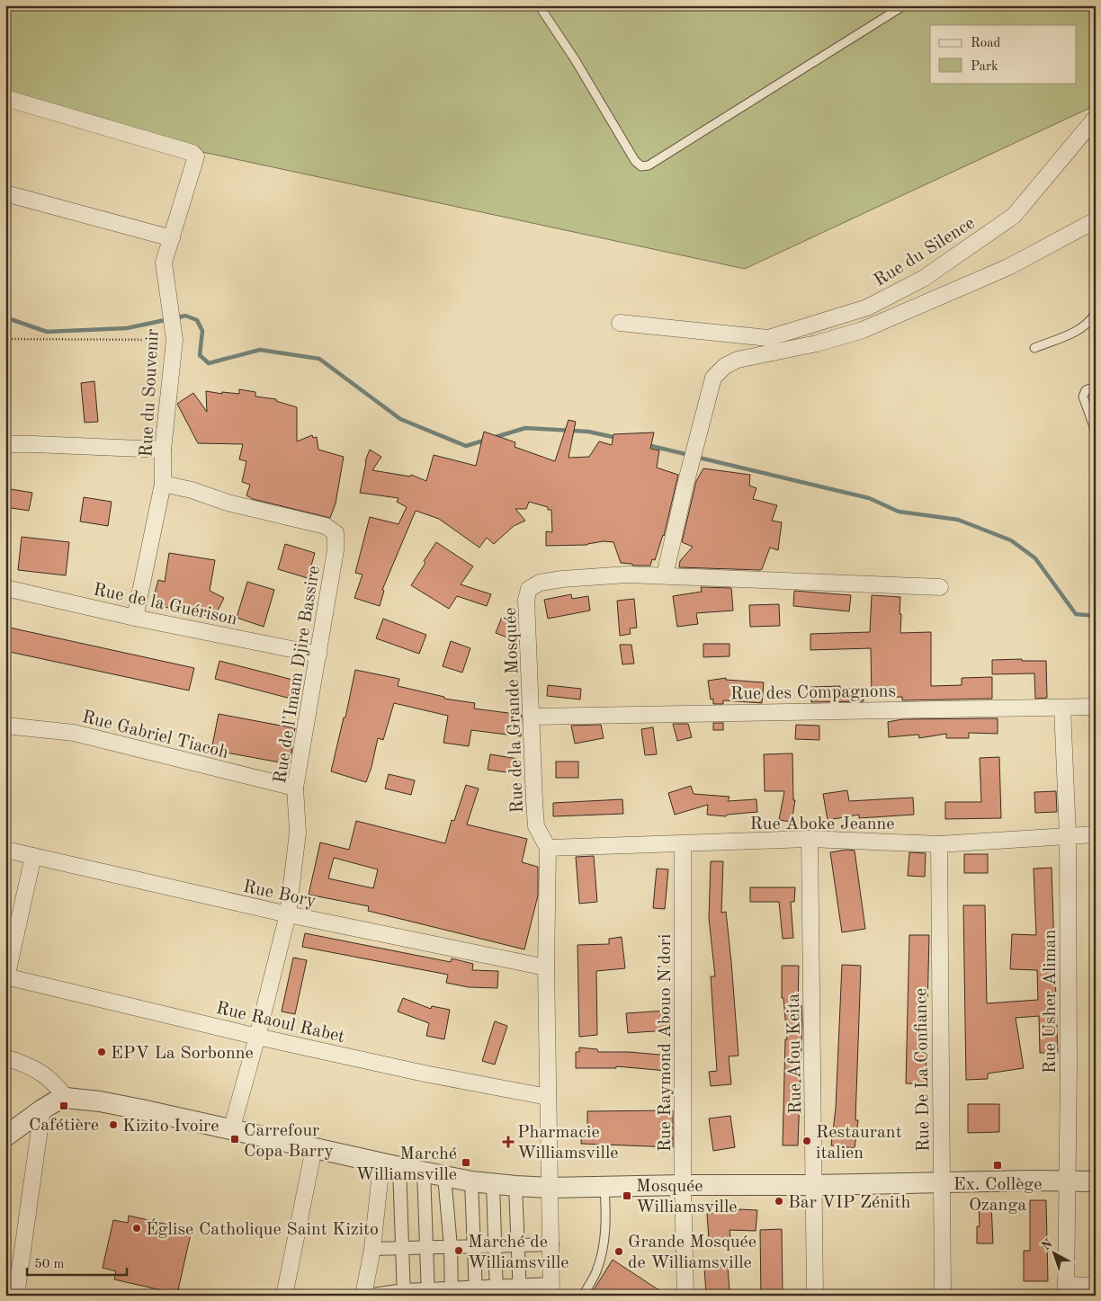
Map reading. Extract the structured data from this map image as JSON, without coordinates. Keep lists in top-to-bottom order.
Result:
{
  "streets": {
    "street": [
      "Rue du Silence",
      "Rue du Souvenir",
      "Rue de la Guérison",
      "Rue de l'Imam Djire Bassire",
      "Rue des Compagnons",
      "Rue de la Grande Mosquée",
      "Rue Gabriel Tiacoh",
      "Rue Aboke Jeanne",
      "Rue Bory",
      "Rue Usher Aliman",
      "Rue Raoul Rabet",
      "Rue Raymond Abouo N'dori",
      "Rue Afou Keita",
      "Rue De La Confiance"
    ]
  },
  "crossings": [
    ["Rue du Souvenir", "Rue de la Guérison"],
    ["Rue du Souvenir", "Rue de l'Imam Djire Bassire"],
    ["Rue de la Guérison", "Rue de l'Imam Djire Bassire"],
    ["Rue de l'Imam Djire Bassire", "Rue Gabriel Tiacoh"],
    ["Rue de l'Imam Djire Bassire", "Rue Bory"],
    ["Rue de l'Imam Djire Bassire", "Rue Raoul Rabet"],
    ["Rue des Compagnons", "Rue de la Grande Mosquée"],
    ["Rue des Compagnons", "Rue Usher Aliman"],
    ["Rue de la Grande Mosquée", "Rue Aboke Jeanne"],
    ["Rue Aboke Jeanne", "Rue Usher Aliman"],
    ["Rue Aboke Jeanne", "Rue Raymond Abouo N'dori"],
    ["Rue Aboke Jeanne", "Rue Afou Keita"],
    ["Rue Aboke Jeanne", "Rue De La Confiance"]
  ],
  "places": {
    "other": [
      "EPV La Sorbonne",
      "Kizito Ivoire",
      "Restaurant italien",
      "Bar VIP Zénith",
      "Église Catholique Saint Kizito",
      "Marché de Williamsville",
      "Grande Mosquée de Williamsville"
    ],
    "transit": [
      "Cafétière",
      "Carrefour Copa Barry",
      "Marché Williamsville",
      "Ex. Collège Ozanga",
      "Mosquée Williamsville"
    ],
    "health": ["Pharmacie Williamsville"]
  },
  "legend": ["Road", "Park"],
  "scale_bar": "50 m",
  "north": "top left"
}
